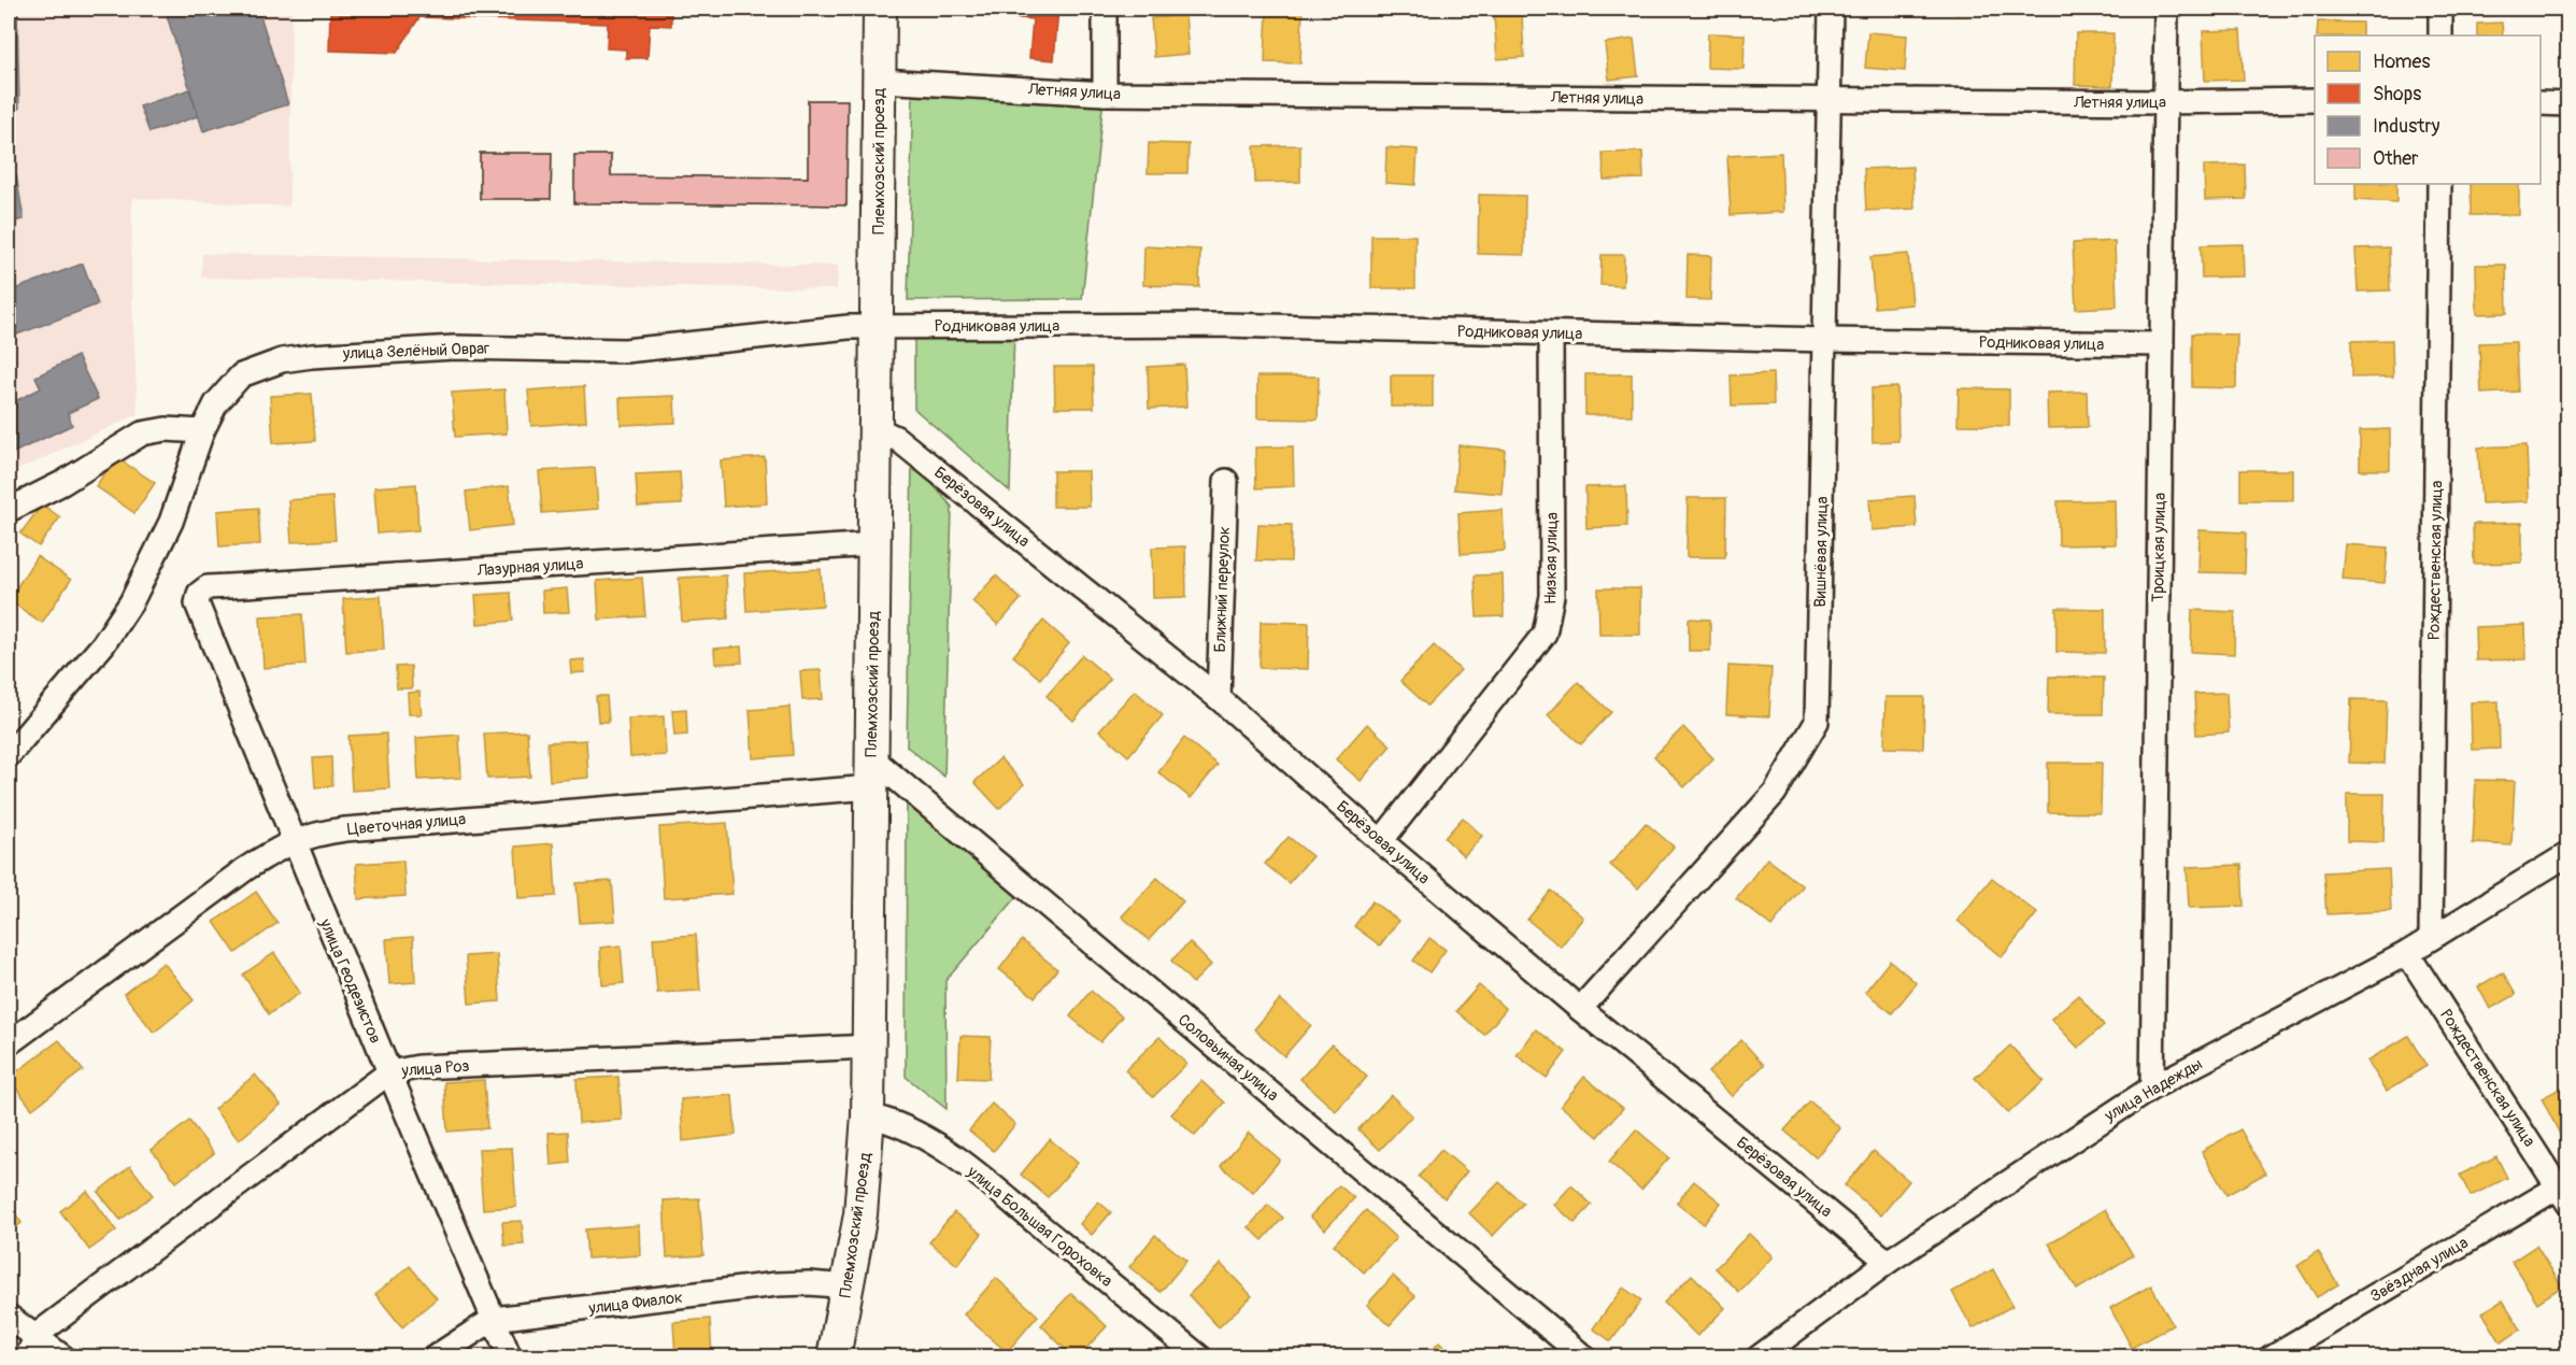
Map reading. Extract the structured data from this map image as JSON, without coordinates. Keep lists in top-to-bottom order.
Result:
{
  "streets": {
    "main road": ["Племхозский проезд"],
    "street": [
      "Летняя улица",
      "Родниковая улица",
      "улица Зелёный Овраг",
      "Берёзовая улица",
      "Троицкая улица",
      "Вишнёвая улица",
      "Низкая улица",
      "Рождественская улица",
      "Лазурная улица",
      "Ближний переулок",
      "Цветочная улица",
      "улица Геодезистов",
      "Соловьиная улица",
      "улица Роз",
      "улица Надежды",
      "улица Большая Гороховка",
      "Звёздная улица",
      "улица Фиалок"
    ]
  },
  "crossings": [
    ["Летняя улица", "Племхозский проезд"],
    ["Летняя улица", "Троицкая улица"],
    ["Летняя улица", "Вишнёвая улица"],
    ["Племхозский проезд", "Родниковая улица"],
    ["Племхозский проезд", "улица Зелёный Овраг"],
    ["Племхозский проезд", "Берёзовая улица"],
    ["Племхозский проезд", "Лазурная улица"],
    ["Племхозский проезд", "Цветочная улица"],
    ["Племхозский проезд", "Соловьиная улица"],
    ["Племхозский проезд", "улица Роз"],
    ["Племхозский проезд", "улица Большая Гороховка"],
    ["Племхозский проезд", "улица Фиалок"],
    ["Родниковая улица", "улица Зелёный Овраг"],
    ["Родниковая улица", "Троицкая улица"],
    ["Родниковая улица", "Вишнёвая улица"],
    ["Родниковая улица", "Низкая улица"],
    ["Берёзовая улица", "Вишнёвая улица"],
    ["Берёзовая улица", "Низкая улица"],
    ["Берёзовая улица", "Ближний переулок"],
    ["Берёзовая улица", "улица Надежды"],
    ["Троицкая улица", "улица Надежды"],
    ["Рождественская улица", "улица Надежды"],
    ["Рождественская улица", "Звёздная улица"],
    ["Лазурная улица", "улица Геодезистов"],
    ["Цветочная улица", "улица Геодезистов"],
    ["Цветочная улица", "Соловьиная улица"],
    ["улица Геодезистов", "улица Роз"],
    ["улица Геодезистов", "улица Фиалок"]
  ],
  "legend": [
    "Homes",
    "Shops",
    "Industry",
    "Other"
  ]
}
